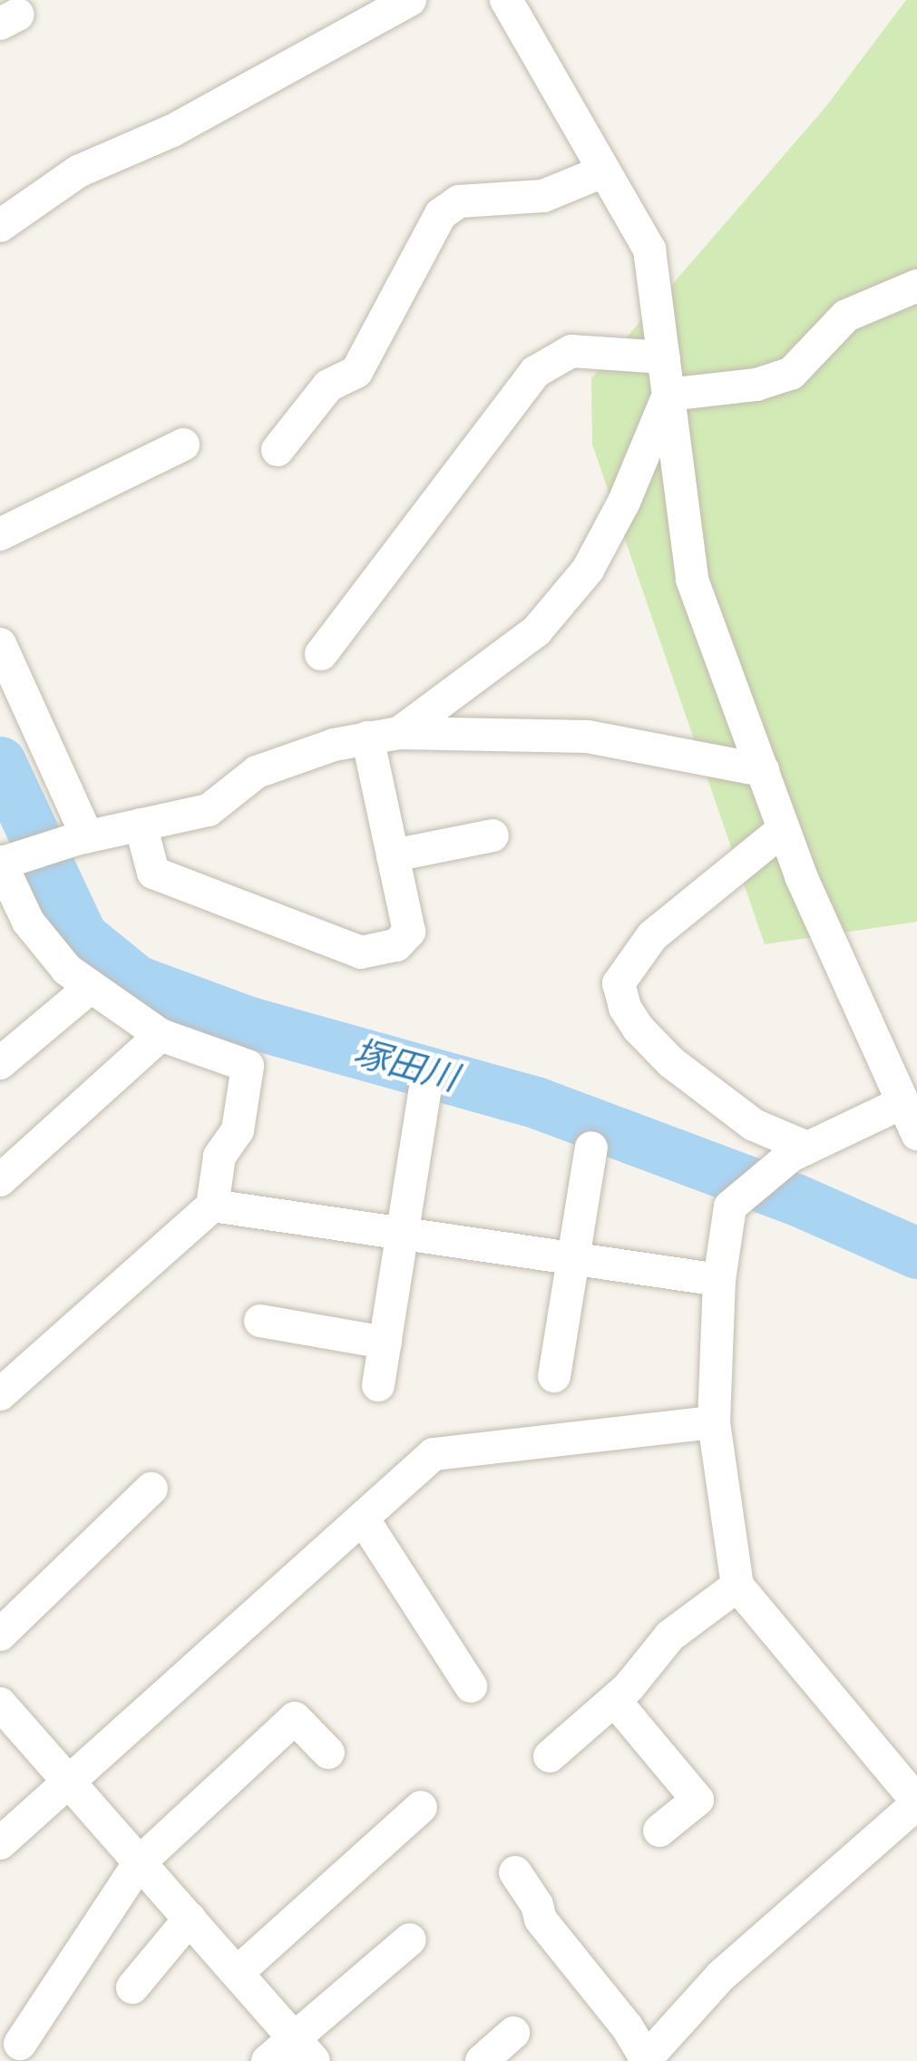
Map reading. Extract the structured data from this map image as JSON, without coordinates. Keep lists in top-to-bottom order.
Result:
{
  "water": ["塚田川"]
}
